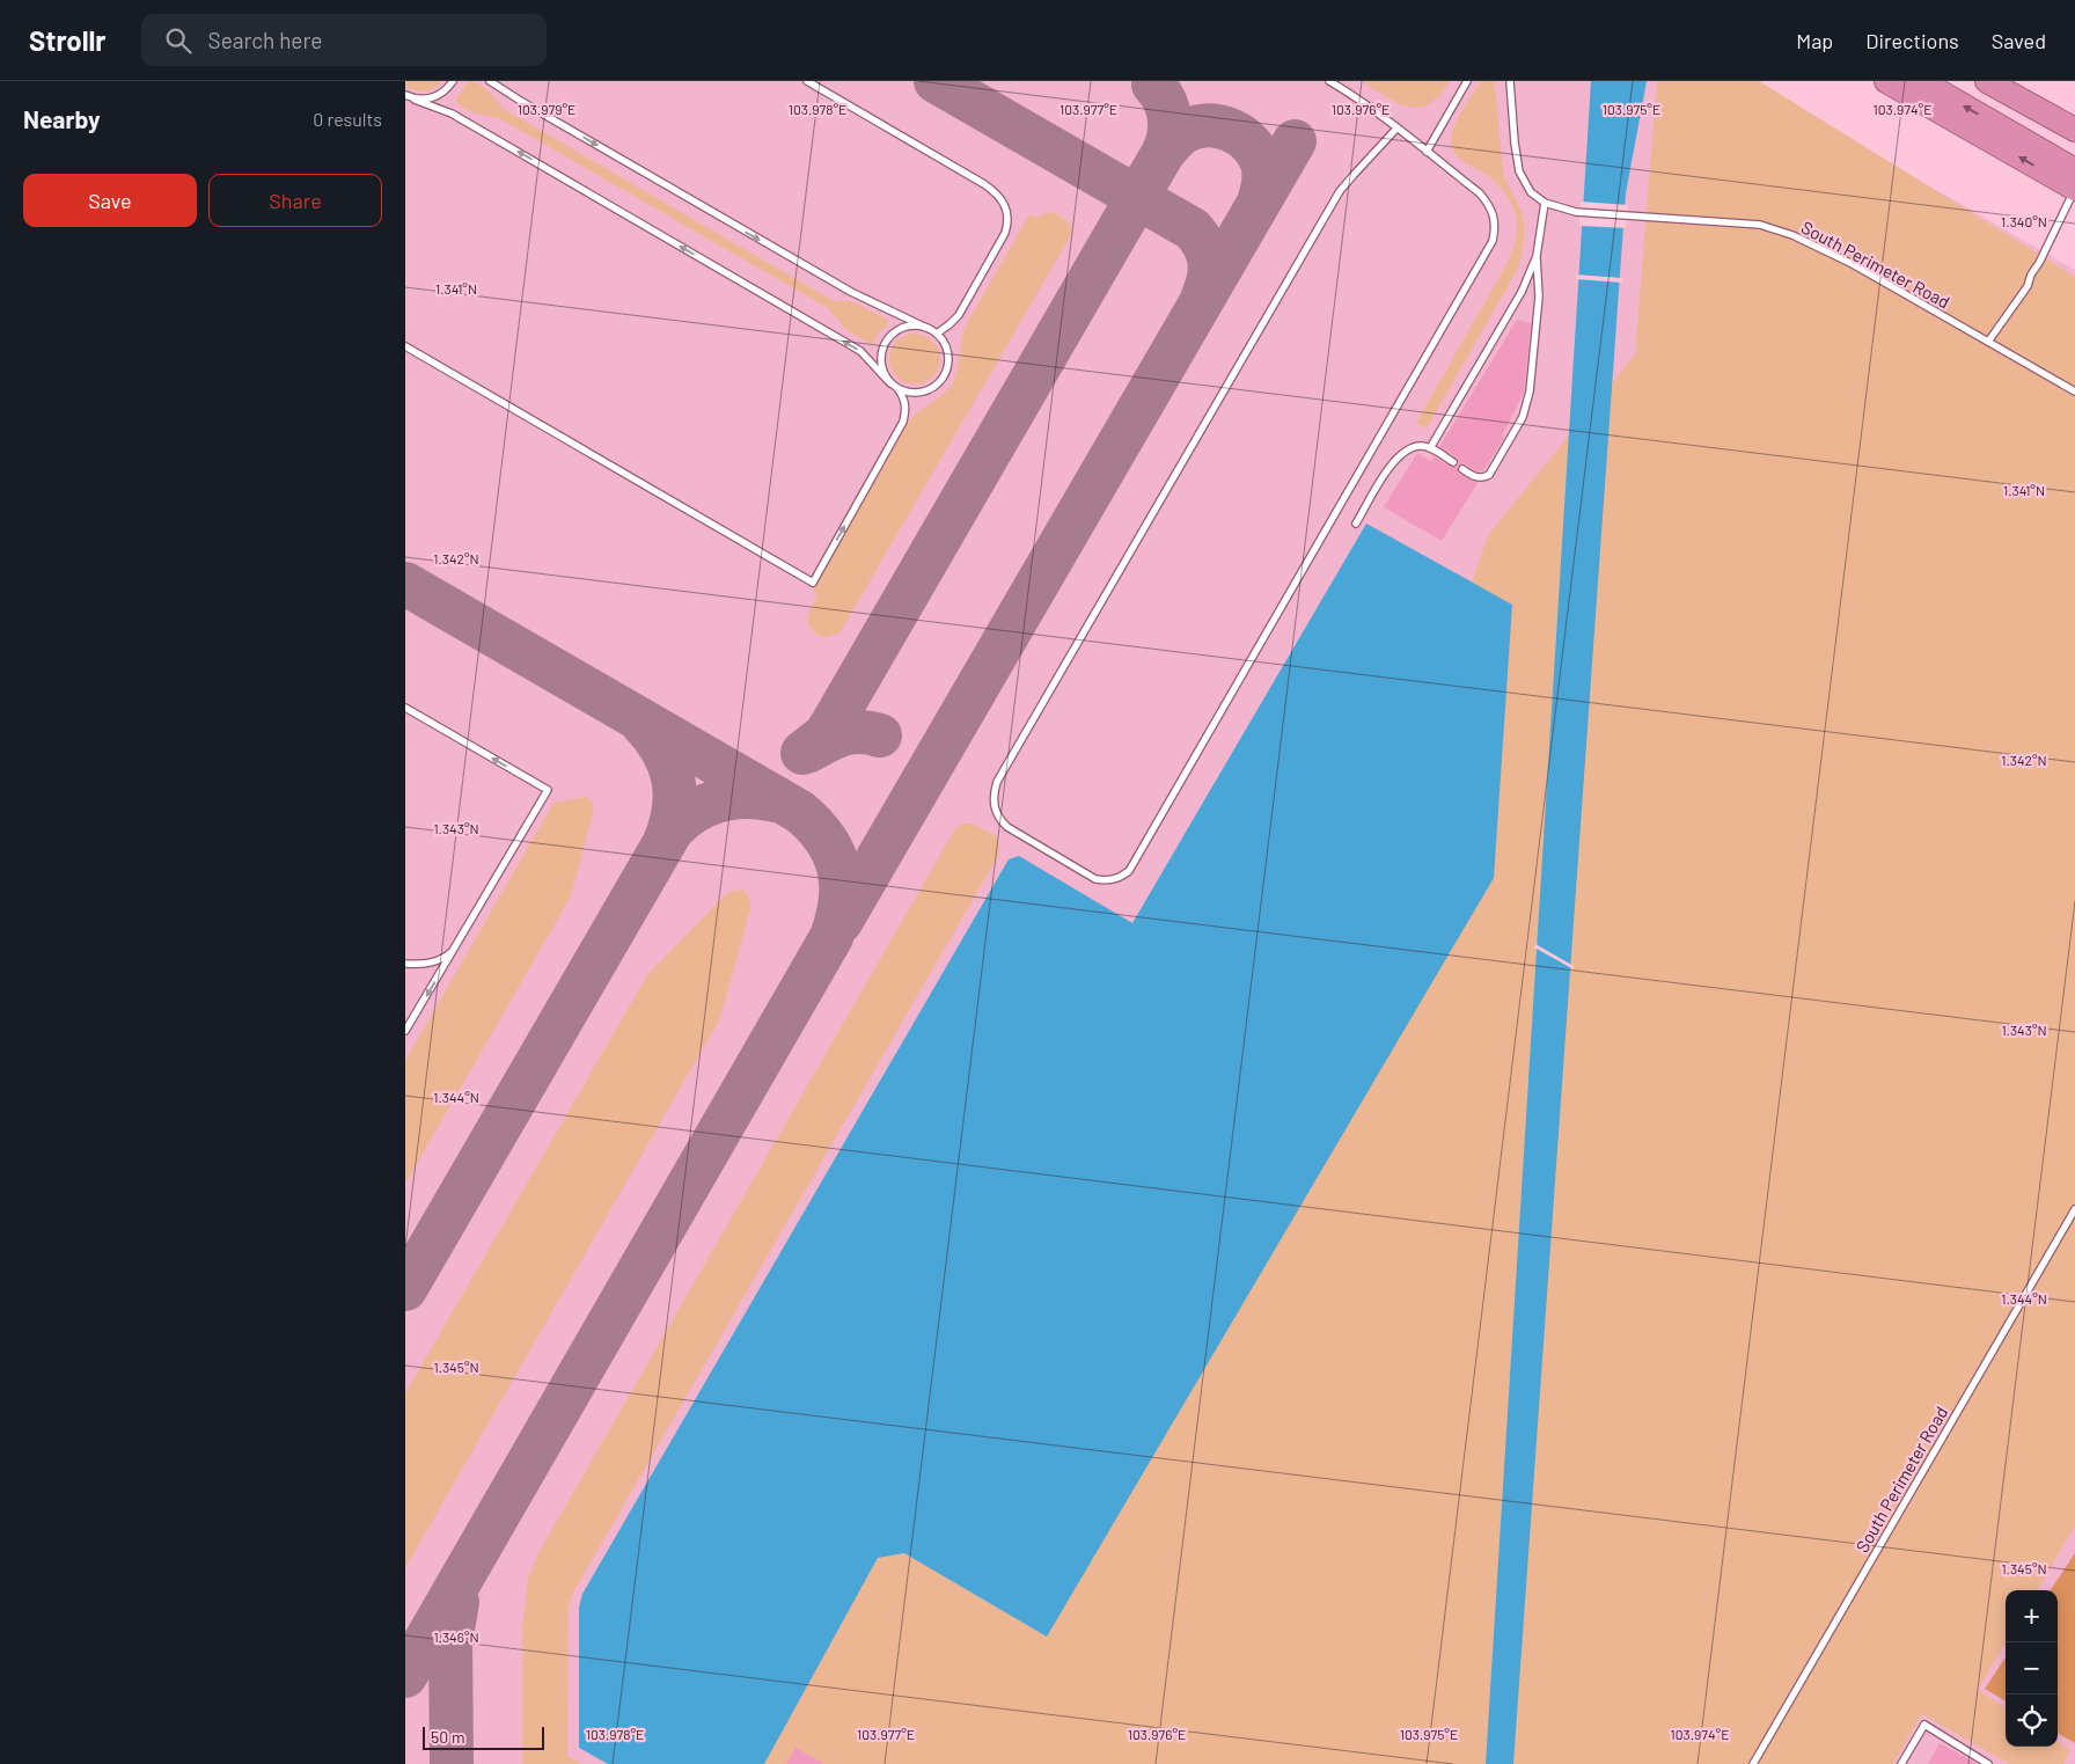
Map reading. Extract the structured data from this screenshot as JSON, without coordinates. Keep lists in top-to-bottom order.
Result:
{
  "streets": {
    "lane": ["South Perimeter Road"]
  },
  "scale_bar": "50 m",
  "page": {
    "header": "Strollr",
    "search": "Search here",
    "nav": ["Map", "Directions", "Saved"],
    "heading": ["Nearby", "0 results"],
    "buttons": ["Save", "Share"],
    "map_buttons": ["+", "−"],
    "scale": "50 m"
  },
  "coordinates": [
    "103.979°E",
    "103.978°E",
    "103.977°E",
    "103.976°E",
    "103.975°E",
    "103.974°E",
    "1.340°N",
    "1.341°N",
    "1.342°N",
    "1.343°N",
    "1.344°N",
    "1.345°N",
    "1.346°N"
  ]
}
